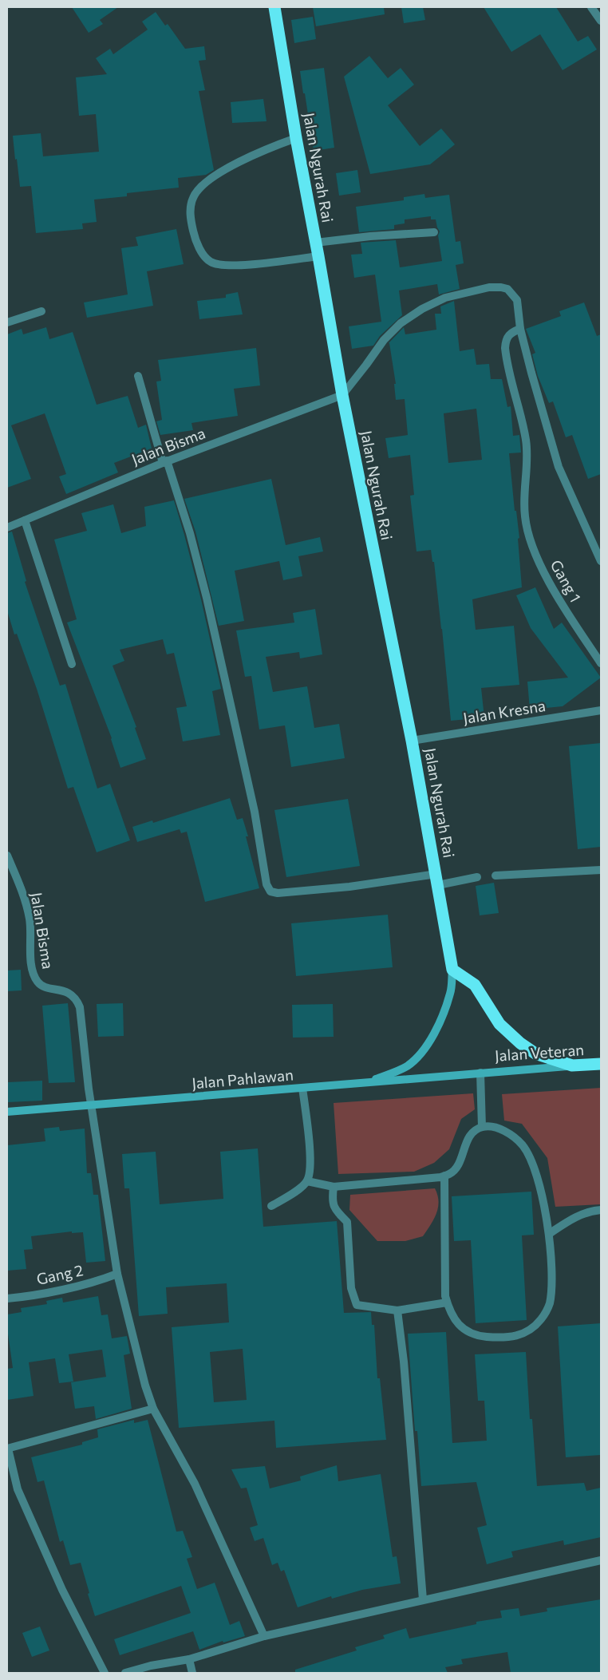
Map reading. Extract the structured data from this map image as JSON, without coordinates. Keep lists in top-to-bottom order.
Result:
{
  "streets": {
    "highway": ["Jalan Ngurah Rai", "Jalan Veteran"],
    "main road": ["Jalan Pahlawan"],
    "street": [
      "Jalan Bisma",
      "Gang 1",
      "Jalan Kresna",
      "Gang 2"
    ]
  },
  "crossings": [
    ["Jalan Ngurah Rai", "Jalan Bisma"],
    ["Jalan Ngurah Rai", "Jalan Kresna"],
    ["Jalan Ngurah Rai", "Jalan Pahlawan"],
    ["Jalan Bisma", "Jalan Pahlawan"],
    ["Jalan Bisma", "Gang 2"],
    ["Jalan Veteran", "Jalan Pahlawan"]
  ]
}
